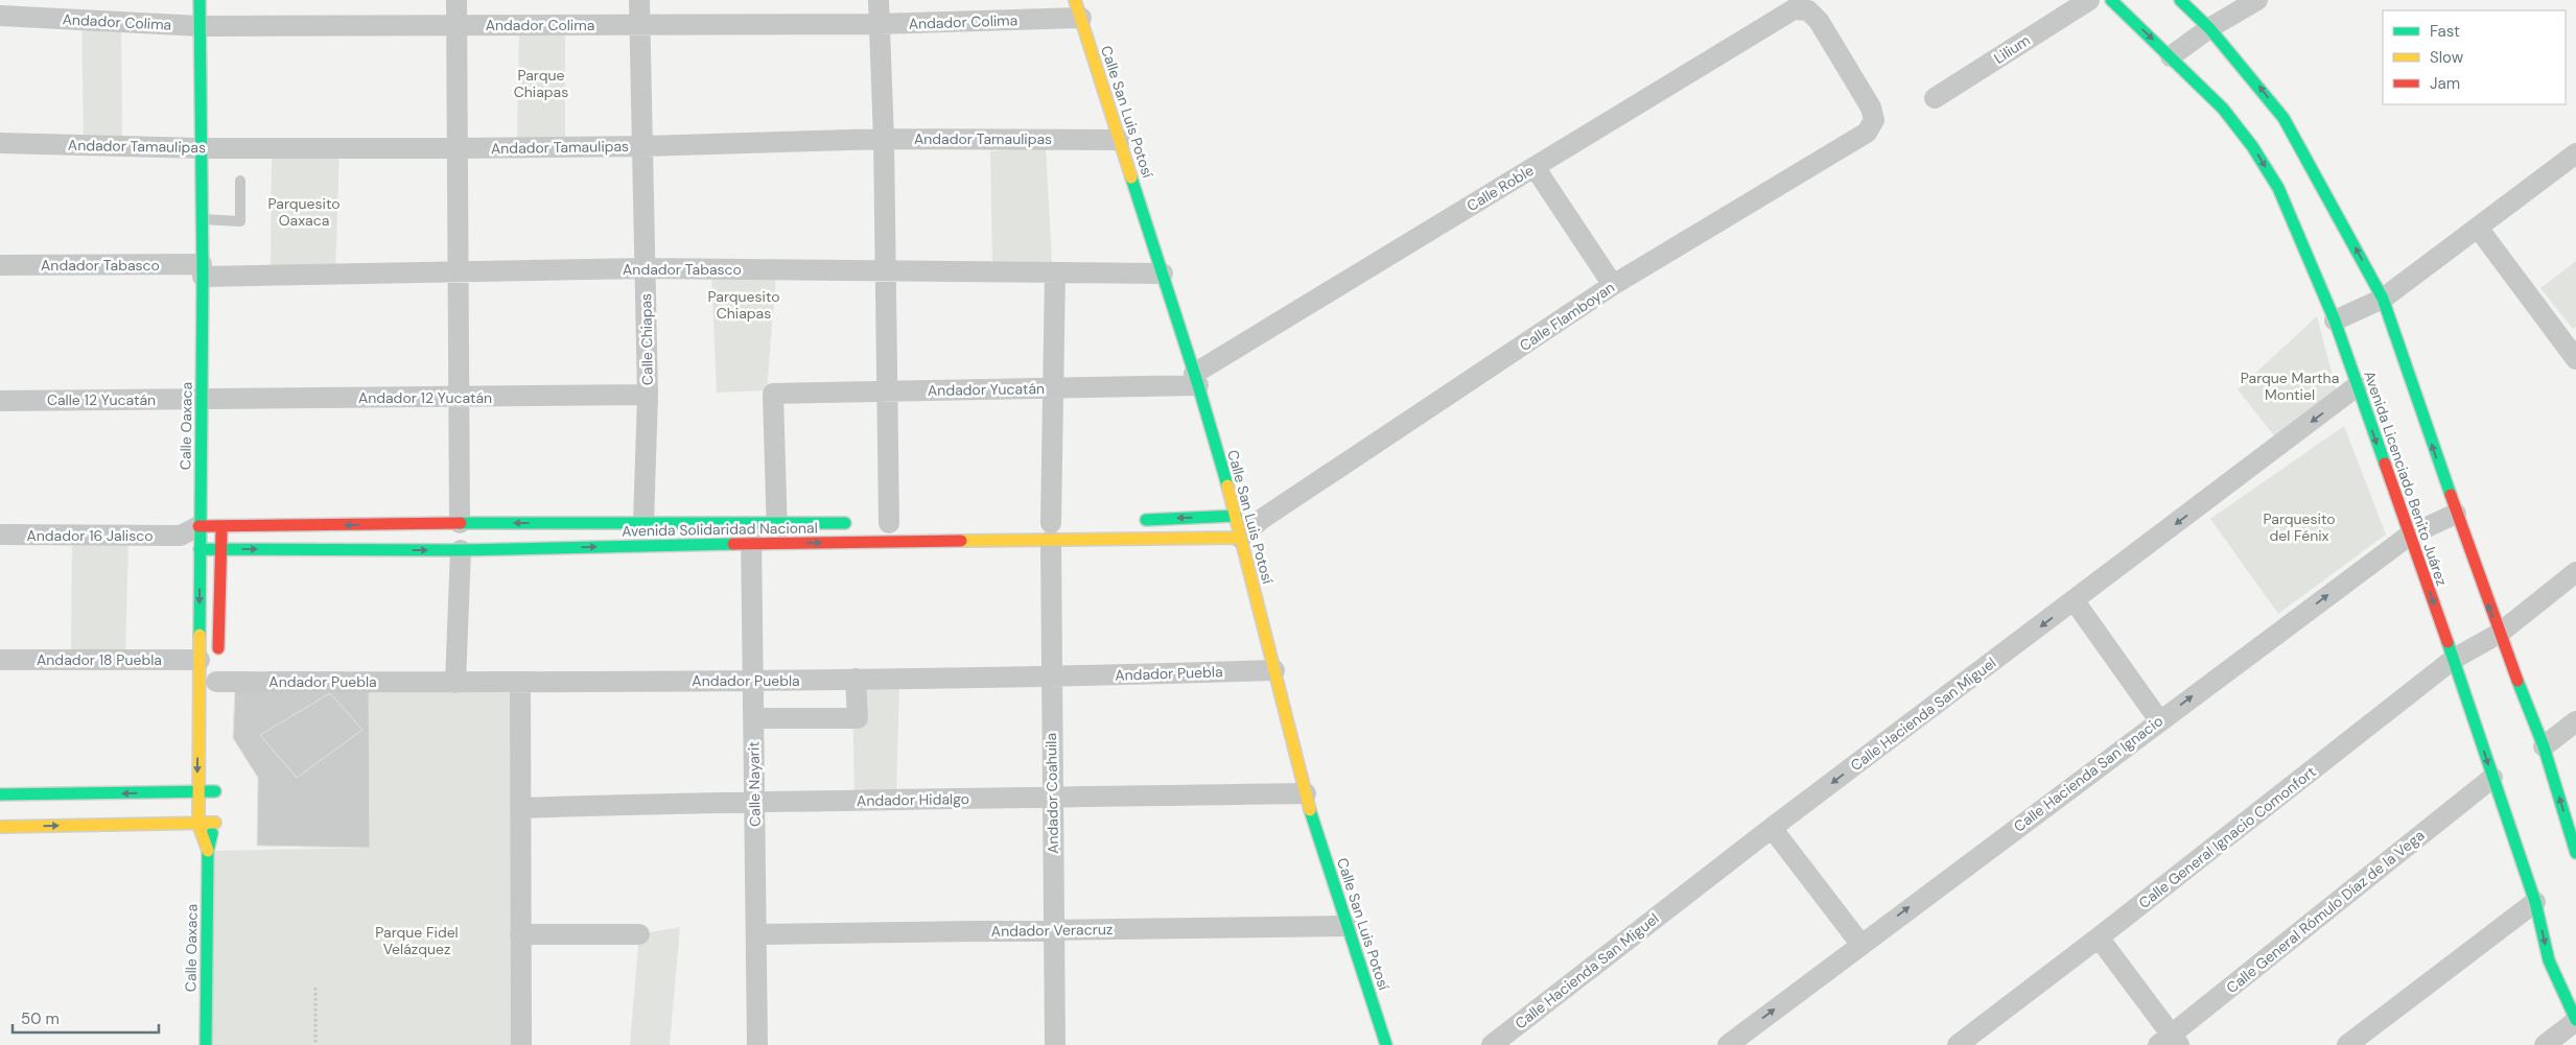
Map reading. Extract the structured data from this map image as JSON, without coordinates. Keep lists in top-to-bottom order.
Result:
{
  "streets": {
    "main road": [
      "Calle San Luis Potosí",
      "Calle Oaxaca",
      "Avenida Licenciado Benito Juárez",
      "Avenida Solidaridad Nacional"
    ],
    "street": [
      "Andador Colima",
      "Lilium",
      "Andador Tamaulipas",
      "Calle Roble",
      "Andador Tabasco",
      "Calle Flamboyan",
      "Calle Chiapas",
      "Andador Yucatán",
      "Andador 12 Yucatán",
      "Calle 12 Yucatán",
      "Andador 16 Jalisco",
      "Andador 18 Puebla",
      "Andador Puebla",
      "Calle Hacienda San Miguel",
      "Calle Hacienda San Ignacio",
      "Calle Nayarit",
      "Andador Coahuila",
      "Andador Hidalgo",
      "Calle General Ignacio Comonfort",
      "Calle General Rómulo Díaz de la Vega",
      "Andador Veracruz"
    ]
  },
  "crossings": [
    ["Andador Colima", "Calle San Luis Potosí"],
    ["Andador Colima", "Calle Chiapas"],
    ["Andador Colima", "Calle Oaxaca"],
    ["Calle San Luis Potosí", "Andador Tamaulipas"],
    ["Calle San Luis Potosí", "Calle Roble"],
    ["Calle San Luis Potosí", "Andador Tabasco"],
    ["Calle San Luis Potosí", "Calle Flamboyan"],
    ["Calle San Luis Potosí", "Andador Yucatán"],
    ["Calle San Luis Potosí", "Avenida Solidaridad Nacional"],
    ["Calle San Luis Potosí", "Andador Puebla"],
    ["Calle San Luis Potosí", "Andador Hidalgo"],
    ["Calle San Luis Potosí", "Andador Veracruz"],
    ["Andador Tamaulipas", "Calle Chiapas"],
    ["Andador Tamaulipas", "Calle Oaxaca"],
    ["Calle Roble", "Calle Flamboyan"],
    ["Calle Roble", "Andador Yucatán"],
    ["Andador Tabasco", "Calle Chiapas"],
    ["Andador Tabasco", "Calle Oaxaca"],
    ["Andador Tabasco", "Andador Coahuila"],
    ["Calle Flamboyan", "Avenida Solidaridad Nacional"],
    ["Calle Chiapas", "Andador 12 Yucatán"],
    ["Calle Chiapas", "Avenida Solidaridad Nacional"],
    ["Andador Yucatán", "Avenida Solidaridad Nacional"],
    ["Andador Yucatán", "Andador Coahuila"],
    ["Andador 12 Yucatán", "Calle 12 Yucatán"],
    ["Andador 12 Yucatán", "Calle Oaxaca"],
    ["Calle 12 Yucatán", "Calle Oaxaca"],
    ["Calle Oaxaca", "Avenida Solidaridad Nacional"],
    ["Calle Oaxaca", "Andador 16 Jalisco"],
    ["Calle Oaxaca", "Andador 18 Puebla"],
    ["Calle Oaxaca", "Andador Puebla"],
    ["Avenida Licenciado Benito Juárez", "Calle Hacienda San Miguel"],
    ["Avenida Licenciado Benito Juárez", "Calle Hacienda San Ignacio"],
    ["Avenida Licenciado Benito Juárez", "Calle General Ignacio Comonfort"],
    ["Avenida Licenciado Benito Juárez", "Calle General Rómulo Díaz de la Vega"],
    ["Avenida Solidaridad Nacional", "Andador 16 Jalisco"],
    ["Avenida Solidaridad Nacional", "Calle Nayarit"],
    ["Avenida Solidaridad Nacional", "Andador Coahuila"],
    ["Andador 18 Puebla", "Andador Puebla"],
    ["Andador Puebla", "Calle Nayarit"],
    ["Andador Puebla", "Andador Coahuila"],
    ["Calle Nayarit", "Andador Hidalgo"],
    ["Calle Nayarit", "Andador Veracruz"],
    ["Andador Coahuila", "Andador Hidalgo"],
    ["Andador Coahuila", "Andador Veracruz"]
  ],
  "one_way": ["Calle Hacienda San Miguel", "Calle Hacienda San Ignacio"],
  "parks": [
    "Parque Chiapas",
    "Parquesito Oaxaca",
    "Parquesito Chiapas",
    "Parque Martha Montiel",
    "Parquesito del Fénix",
    "Parque Fidel Velázquez"
  ],
  "legend": ["Fast", "Slow", "Jam"],
  "scale_bar": "50 m"
}
